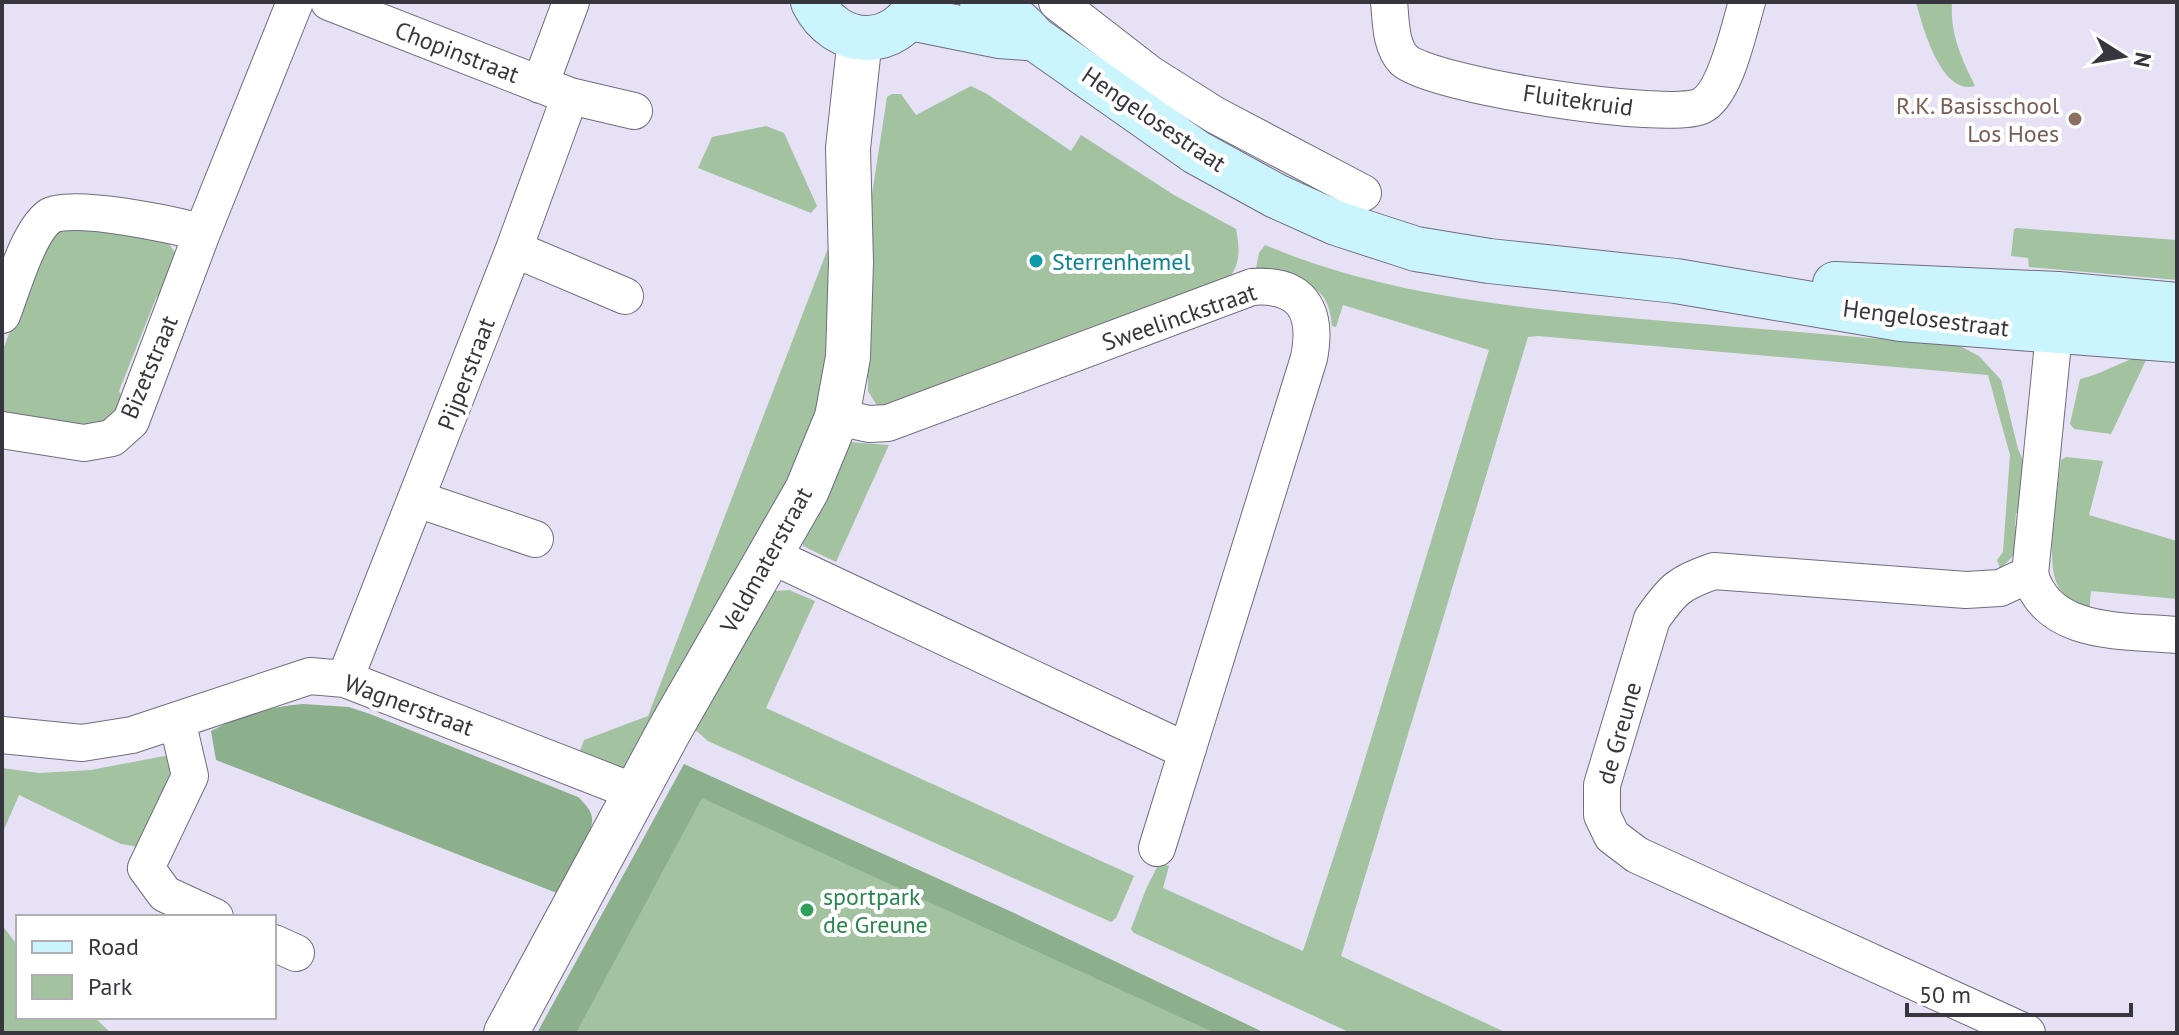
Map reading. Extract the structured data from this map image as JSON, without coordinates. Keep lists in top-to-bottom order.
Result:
{
  "streets": {
    "main road": ["Hengelosestraat"],
    "street": [
      "Chopinstraat",
      "Fluitekruid",
      "Sweelinckstraat",
      "Bizetstraat",
      "Pijperstraat",
      "Veldmaterstraat",
      "Wagnerstraat",
      "de Greune"
    ]
  },
  "crossings": [
    ["Chopinstraat", "Pijperstraat"],
    ["Sweelinckstraat", "Veldmaterstraat"],
    ["Pijperstraat", "Wagnerstraat"],
    ["Veldmaterstraat", "Wagnerstraat"]
  ],
  "places": ["R.K. Basisschool Los Hoes", "Sterrenhemel", "sportpark de Greune"],
  "legend": ["Road", "Park"],
  "scale_bar": "50 m",
  "north": "right"
}
